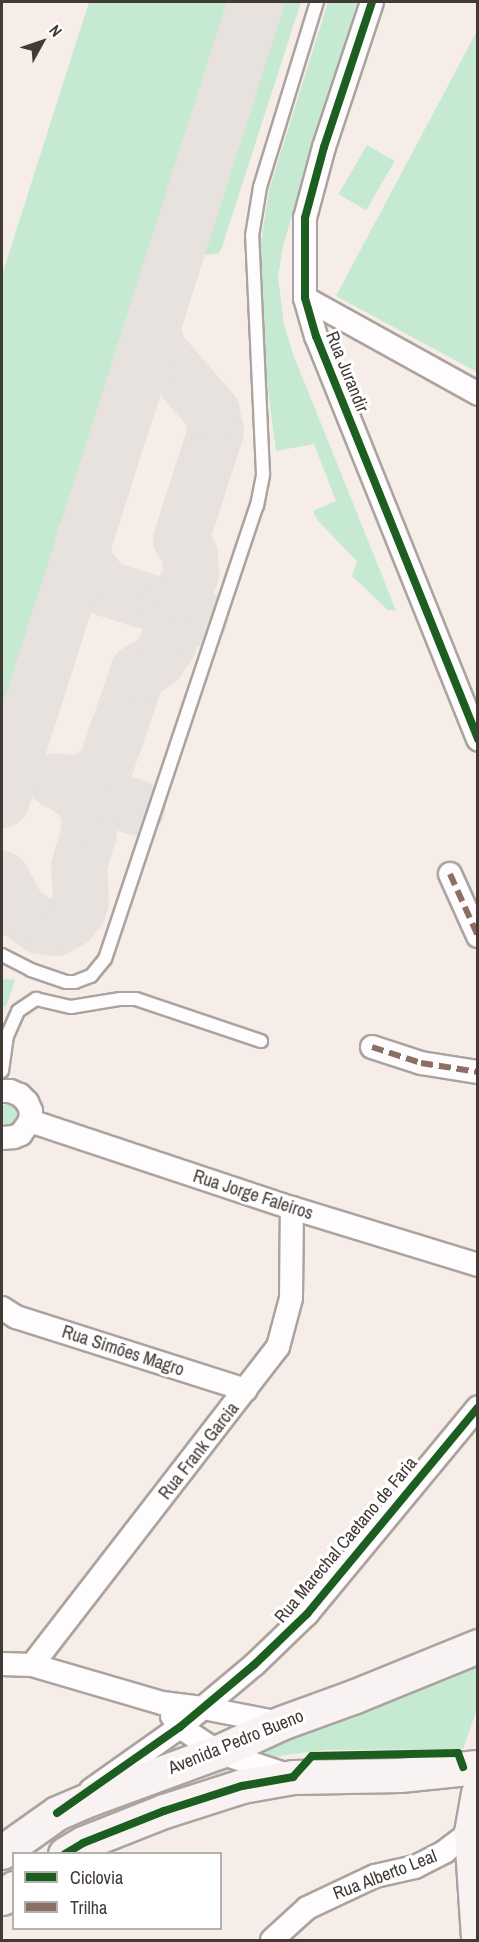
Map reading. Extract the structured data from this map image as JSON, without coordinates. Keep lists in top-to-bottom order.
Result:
{
  "streets": {
    "main road": ["Avenida Pedro Bueno"],
    "street": [
      "Rua Jurandir",
      "Rua Jorge Faleiros",
      "Rua Simões Magro",
      "Rua Frank Garcia",
      "Rua Marechal Caetano de Faria",
      "Rua Alberto Leal"
    ]
  },
  "crossings": [
    ["Rua Jorge Faleiros", "Rua Frank Garcia"],
    ["Rua Simões Magro", "Rua Frank Garcia"],
    ["Rua Marechal Caetano de Faria", "Avenida Pedro Bueno"]
  ],
  "legend": ["Ciclovia", "Trilha"],
  "north": "top right"
}
